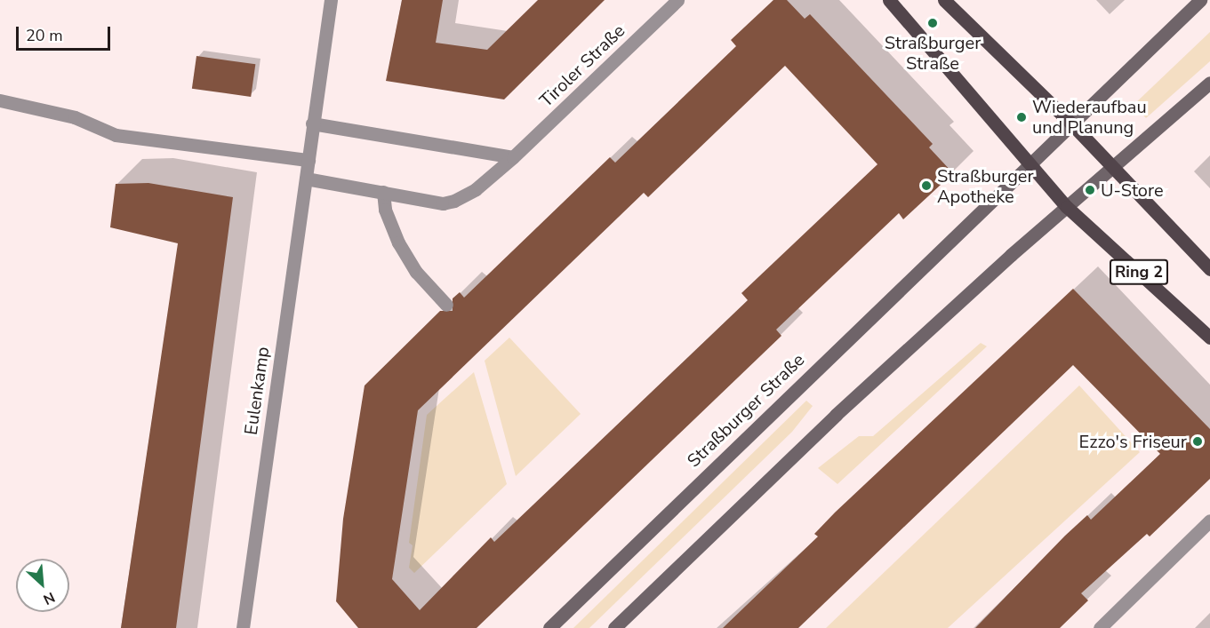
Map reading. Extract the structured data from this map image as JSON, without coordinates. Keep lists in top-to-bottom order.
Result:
{
  "streets": {
    "main road": ["Ring 2", "Straßburger Straße"],
    "street": ["Tiroler Straße", "Eulenkamp"]
  },
  "crossings": [
    ["Tiroler Straße", "Eulenkamp"],
    ["Ring 2", "Straßburger Straße"]
  ],
  "places": [
    "Straßburger Straße",
    "Wiederaufbau und Planung",
    "Straßburger Apotheke",
    "U-Store",
    "Ezzo's Friseur"
  ],
  "scale_bar": "20 m",
  "north": "bottom right"
}
